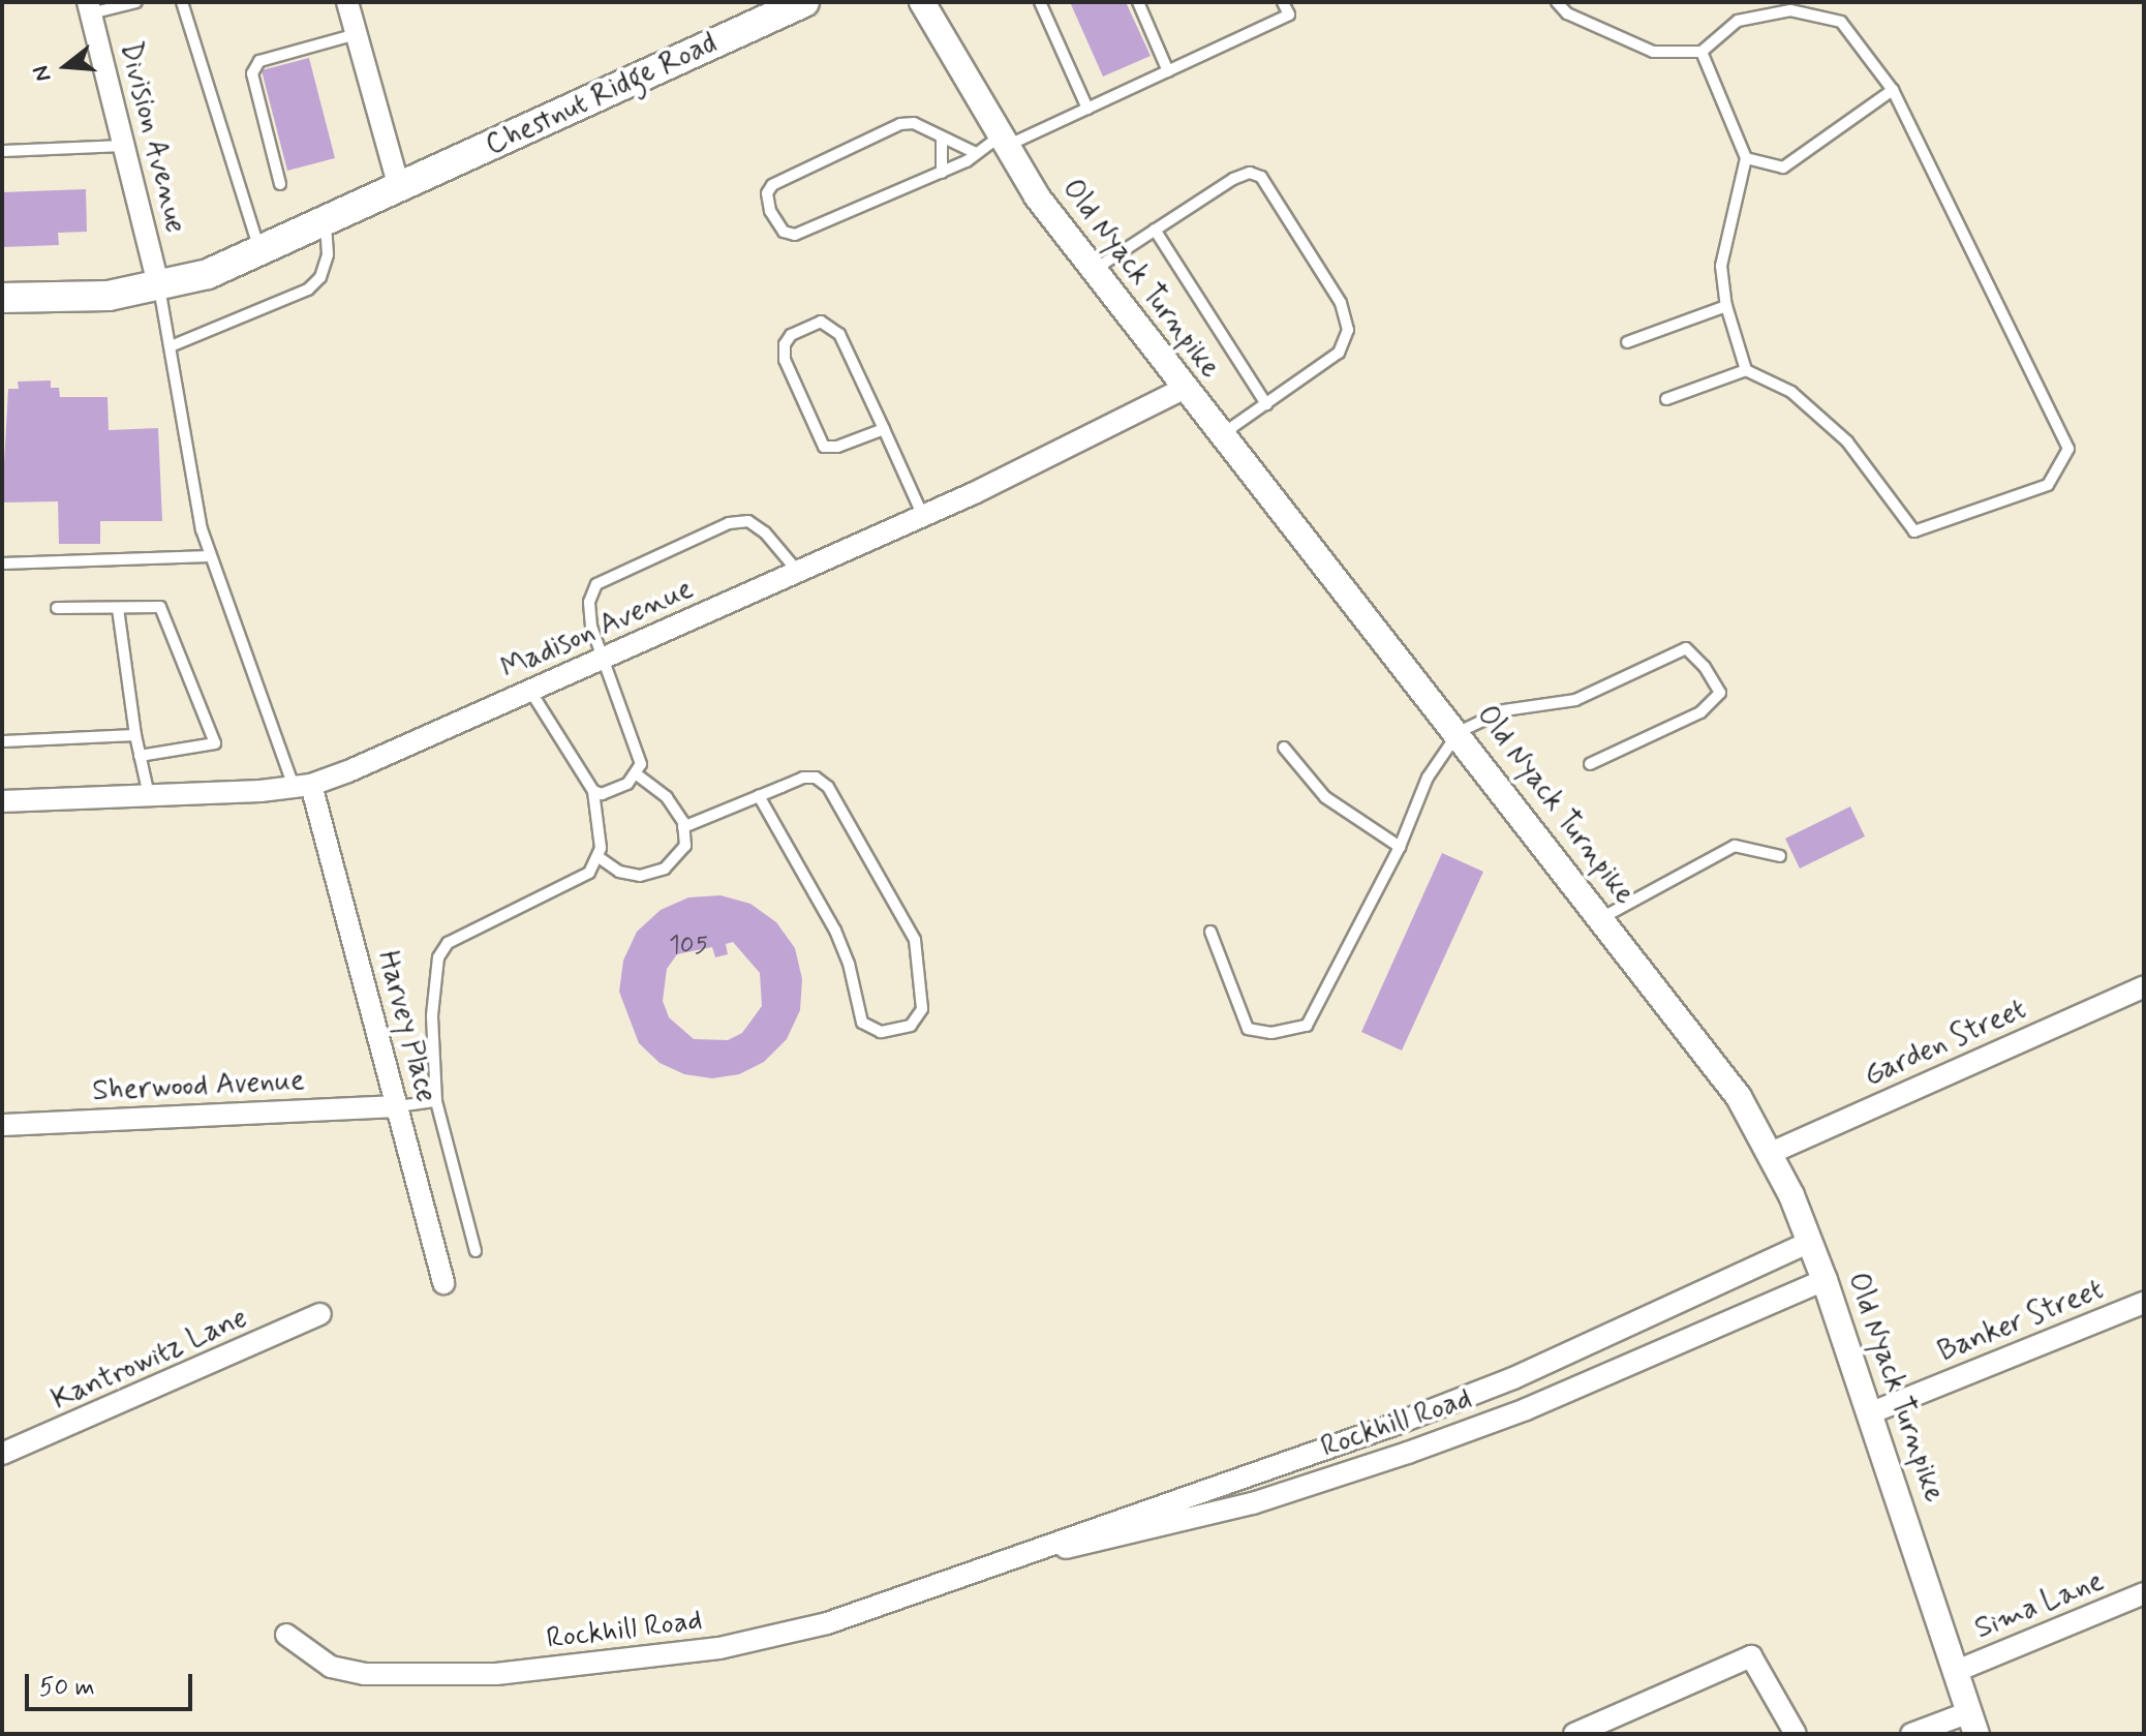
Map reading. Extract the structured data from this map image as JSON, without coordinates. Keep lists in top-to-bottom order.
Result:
{
  "streets": {
    "main road": ["Chestnut Ridge Road"],
    "street": [
      "Division Avenue",
      "Old Nyack Turnpike",
      "Madison Avenue",
      "Harvey Place",
      "Garden Street",
      "Sherwood Avenue",
      "Banker Street",
      "Kantrowitz Lane",
      "Rockhill Road",
      "Sima Lane"
    ]
  },
  "crossings": [
    ["Chestnut Ridge Road", "Division Avenue"],
    ["Old Nyack Turnpike", "Madison Avenue"],
    ["Old Nyack Turnpike", "Garden Street"],
    ["Old Nyack Turnpike", "Banker Street"],
    ["Old Nyack Turnpike", "Rockhill Road"],
    ["Old Nyack Turnpike", "Sima Lane"],
    ["Madison Avenue", "Harvey Place"],
    ["Harvey Place", "Sherwood Avenue"]
  ],
  "house_numbers": ["105"],
  "scale_bar": "50 m",
  "north": "left"
}
